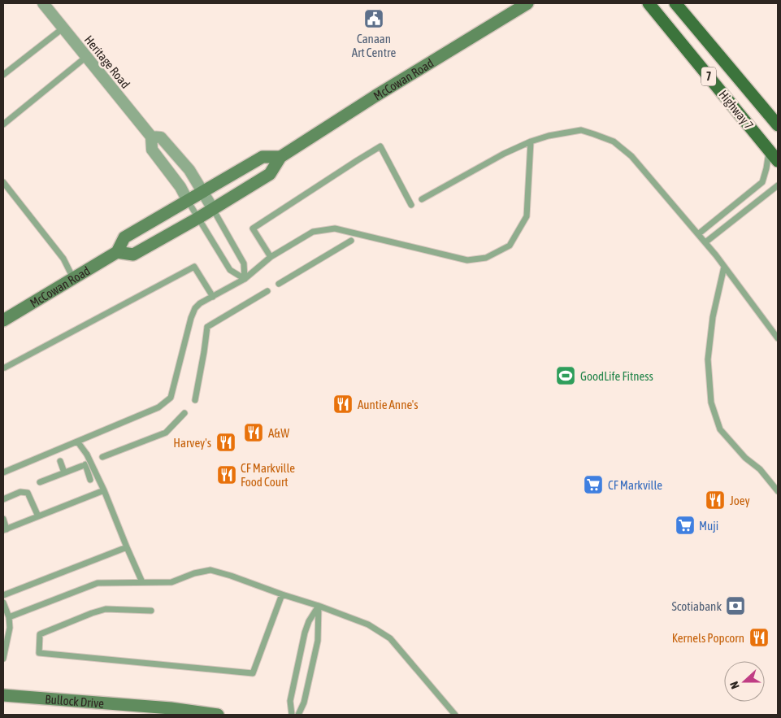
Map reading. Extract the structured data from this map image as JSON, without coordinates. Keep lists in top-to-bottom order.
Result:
{
  "streets": {
    "main road": [
      "7",
      "McCowan Road",
      "Highway 7",
      "Bullock Drive"
    ],
    "street": ["Heritage Road"]
  },
  "crossings": [
    ["Heritage Road", "McCowan Road"]
  ],
  "places": {
    "public building": ["Canaan Art Centre"],
    "sports": ["GoodLife Fitness"],
    "restaurant": [
      "Auntie Anne's",
      "A&W",
      "Harvey's",
      "CF Markville Food Court",
      "Joey",
      "Kernels Popcorn"
    ],
    "supermarket": ["CF Markville", "Muji"],
    "bank": ["Scotiabank"]
  },
  "north": "left"
}
